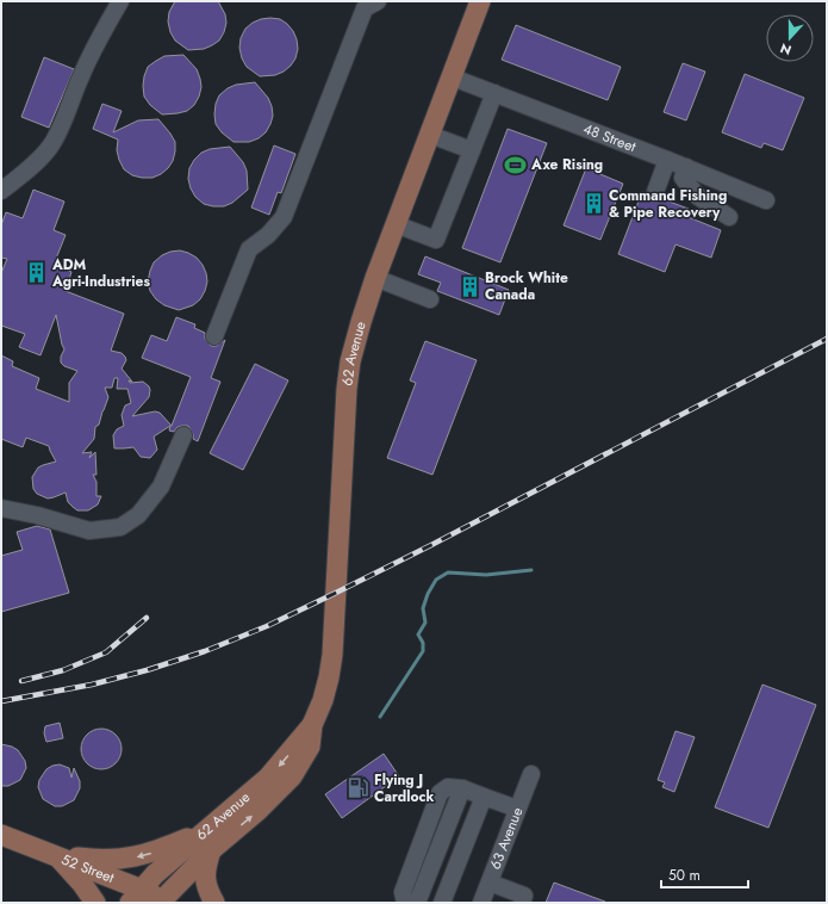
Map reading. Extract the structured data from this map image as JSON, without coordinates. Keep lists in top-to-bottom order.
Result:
{
  "streets": {
    "main road": ["62 Avenue", "52 Street"],
    "street": ["48 Street", "63 Avenue"]
  },
  "crossings": [
    ["48 Street", "62 Avenue"],
    ["62 Avenue", "52 Street"]
  ],
  "places": {
    "sports": ["Axe Rising"],
    "building": ["Command Fishing & Pipe Recovery", "ADM Agri-Industries", "Brock White Canada"],
    "fuel station": ["Flying J Cardlock"]
  },
  "scale_bar": "50 m",
  "north": "bottom"
}
